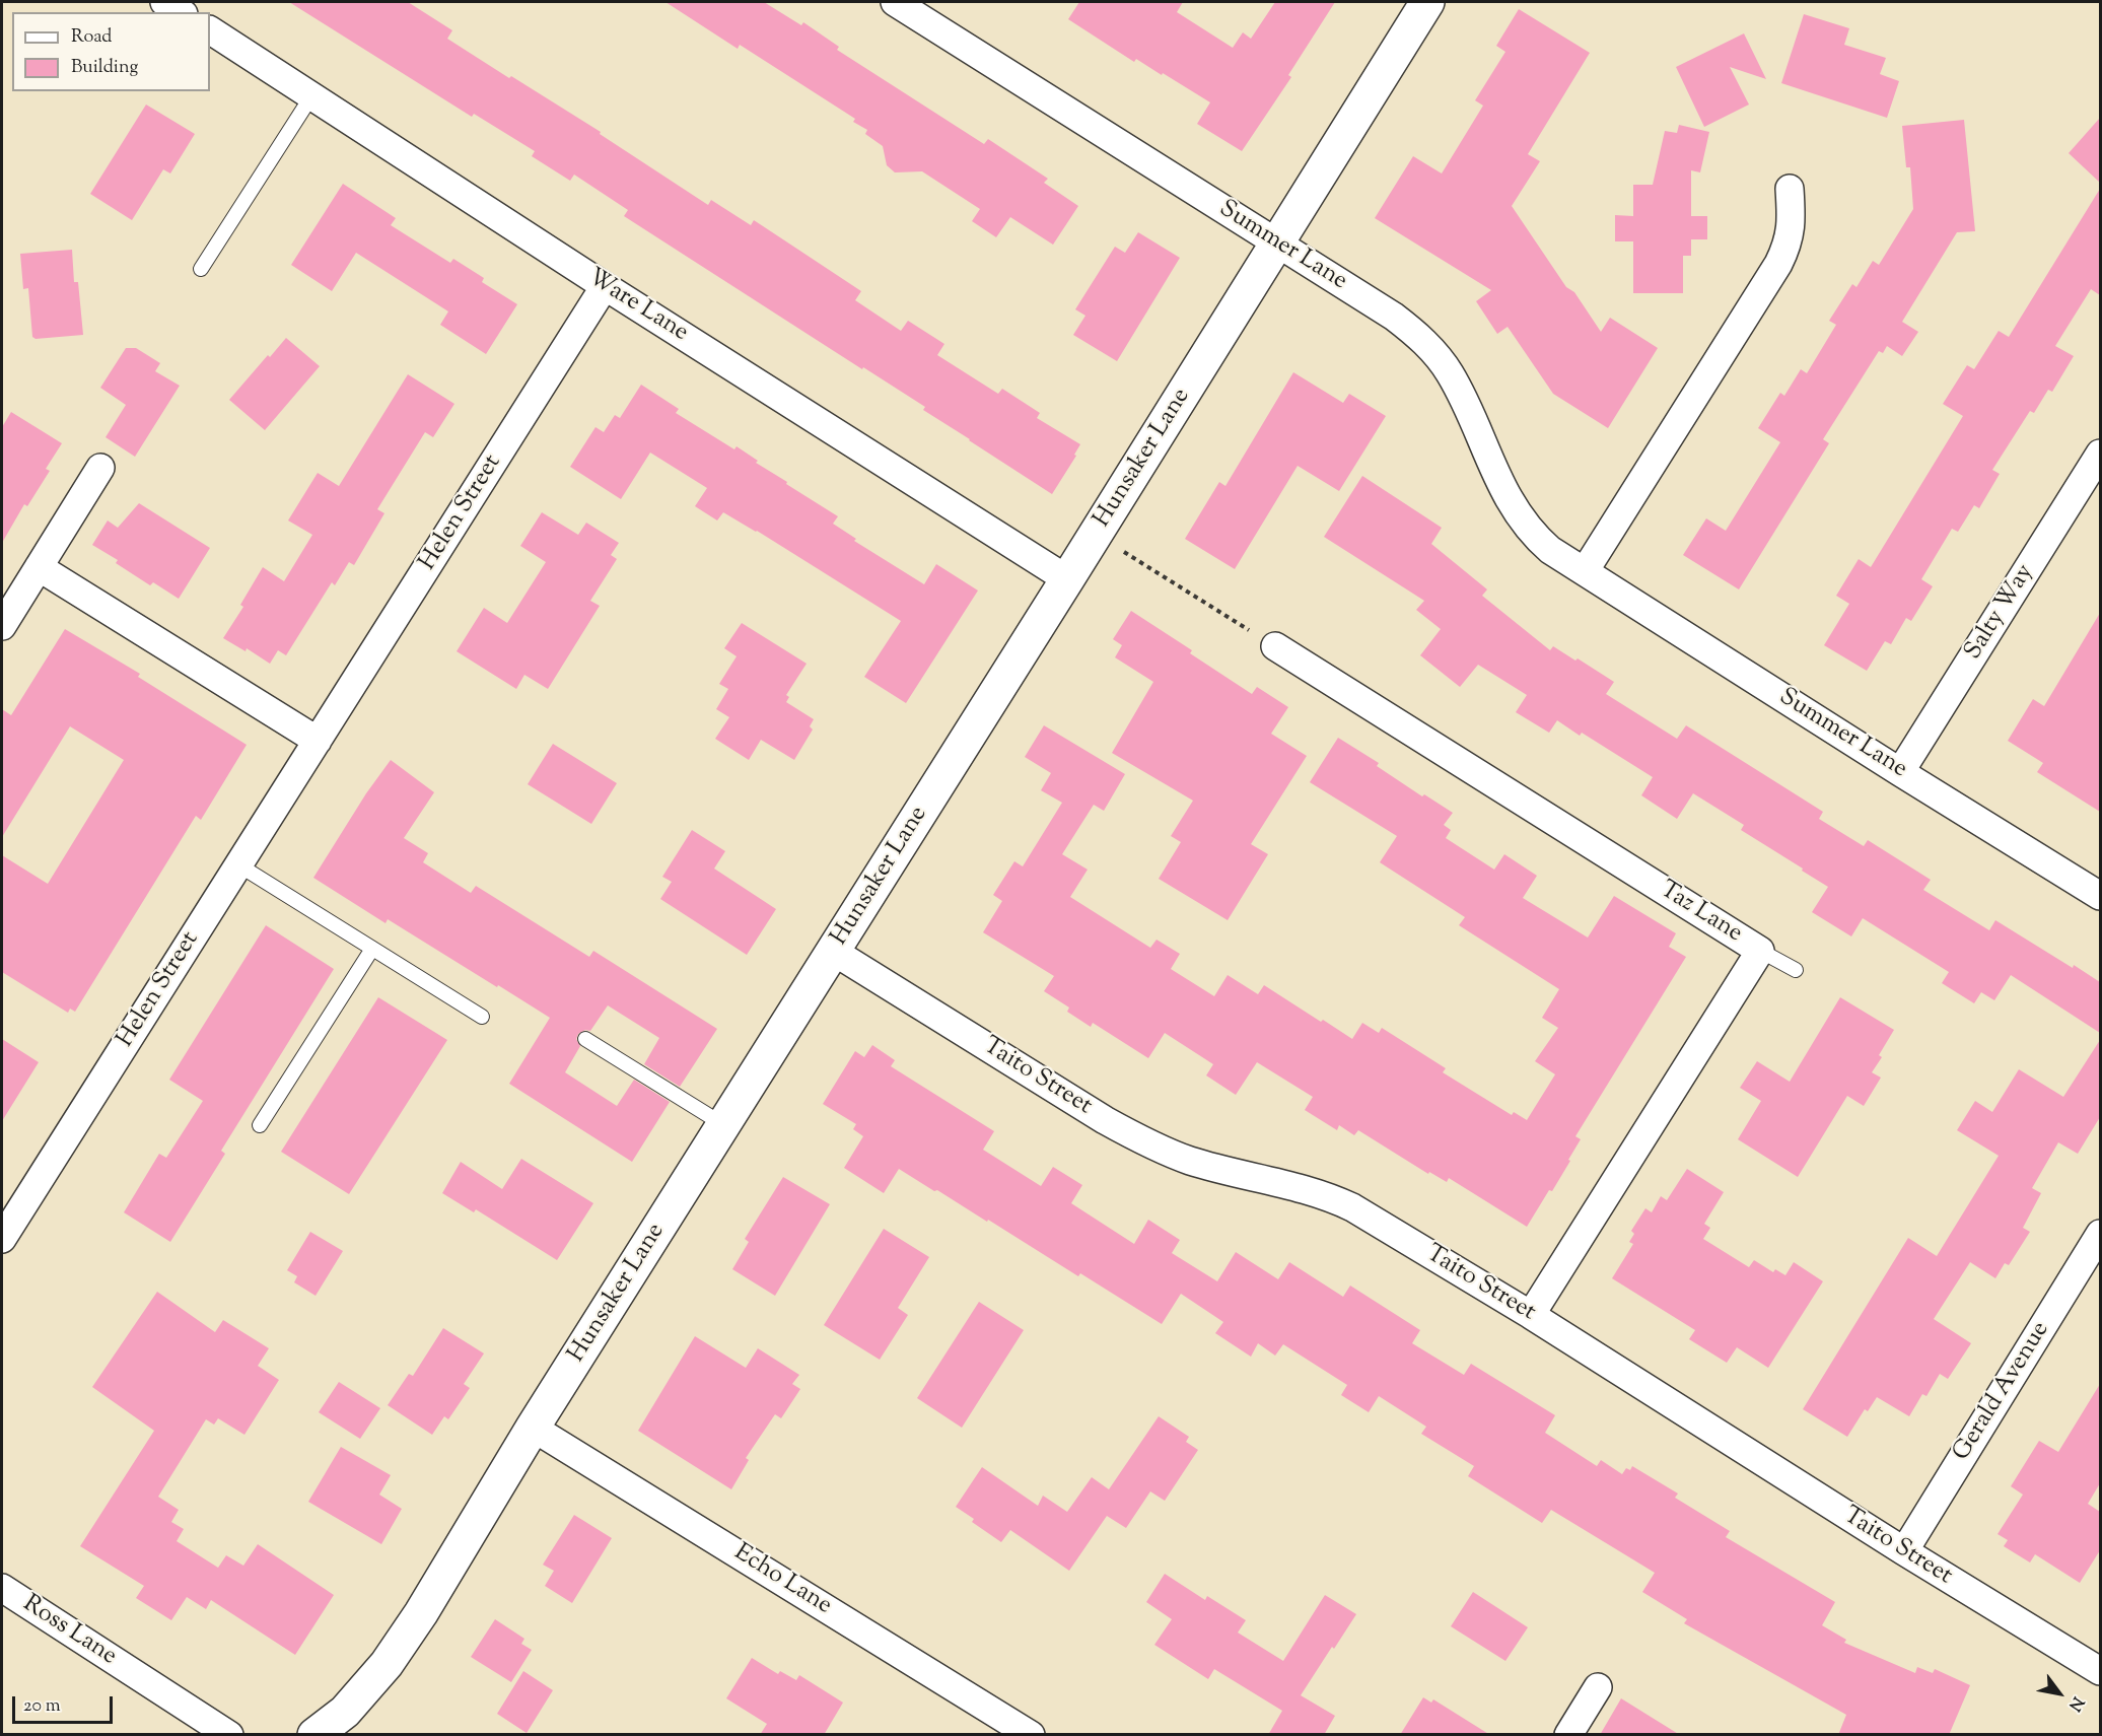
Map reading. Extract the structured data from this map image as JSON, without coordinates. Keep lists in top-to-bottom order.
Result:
{
  "streets": {
    "street": [
      "Summer Lane",
      "Ware Lane",
      "Hunsaker Lane",
      "Helen Street",
      "Salty Way",
      "Taz Lane",
      "Taito Street",
      "Gerald Avenue",
      "Echo Lane",
      "Ross Lane"
    ]
  },
  "crossings": [
    ["Summer Lane", "Hunsaker Lane"],
    ["Summer Lane", "Salty Way"],
    ["Ware Lane", "Hunsaker Lane"],
    ["Ware Lane", "Helen Street"],
    ["Hunsaker Lane", "Taito Street"],
    ["Hunsaker Lane", "Echo Lane"],
    ["Taz Lane", "Taito Street"],
    ["Taito Street", "Gerald Avenue"]
  ],
  "legend": ["Road", "Building"],
  "scale_bar": "20 m",
  "north": "bottom right"
}
